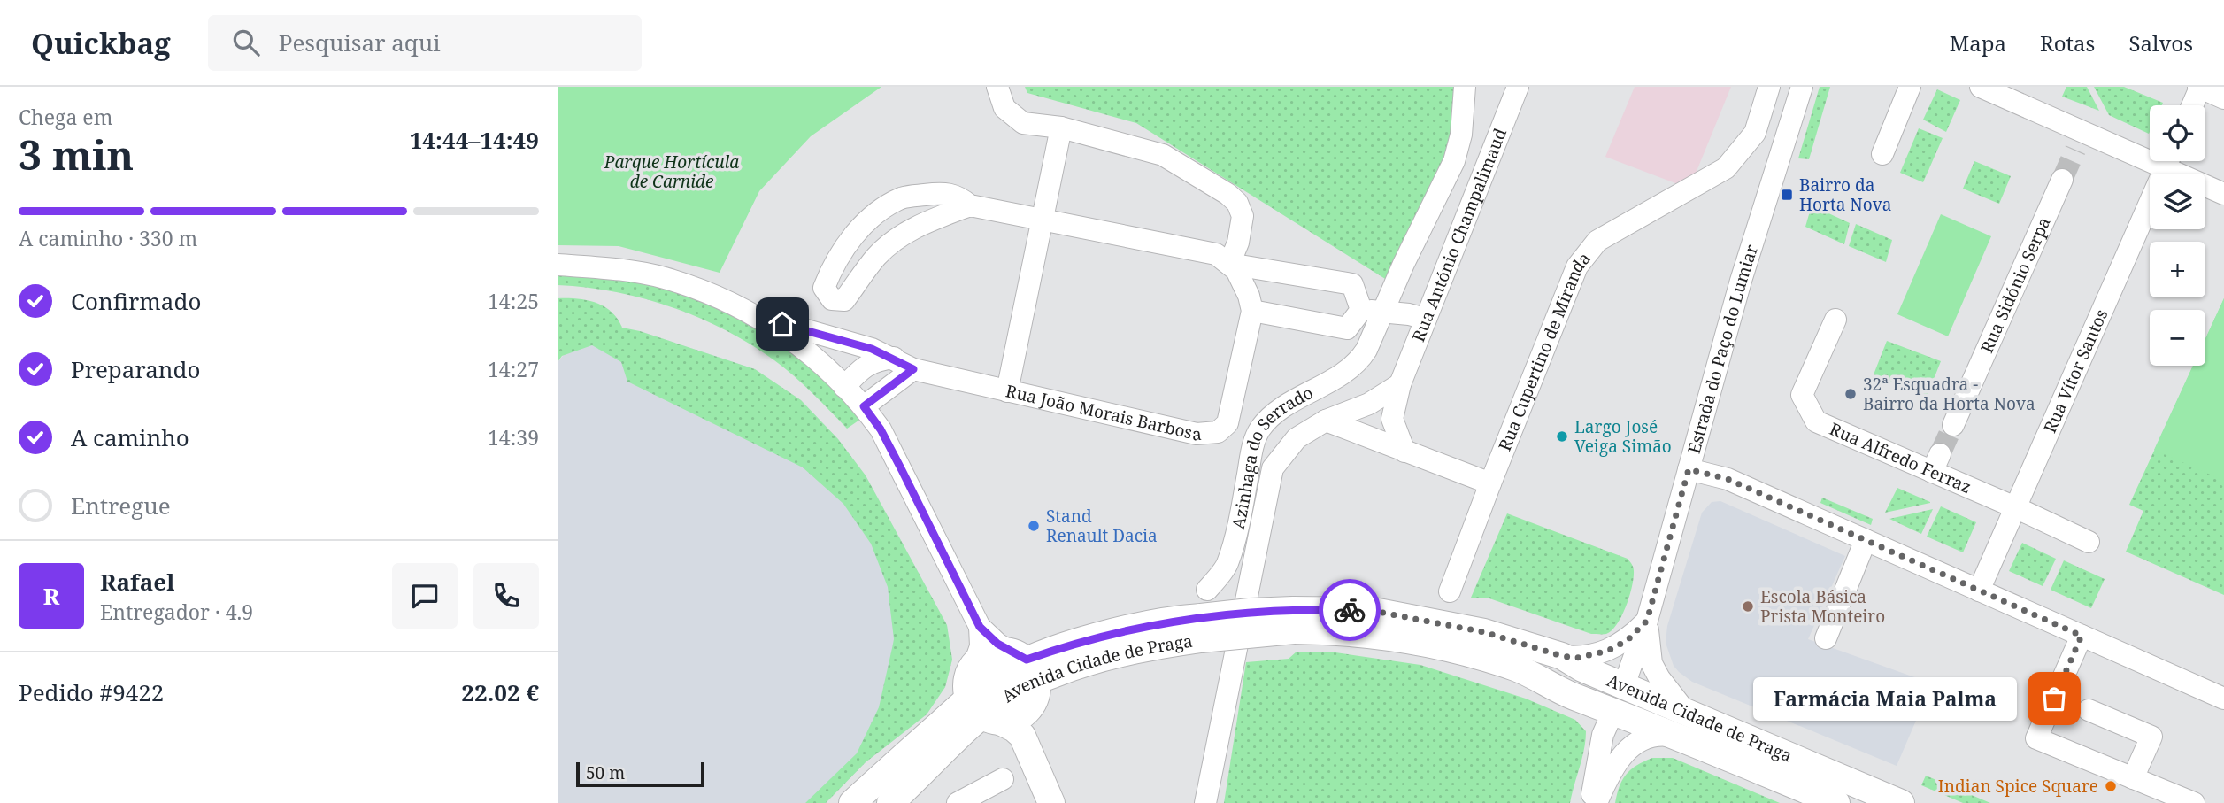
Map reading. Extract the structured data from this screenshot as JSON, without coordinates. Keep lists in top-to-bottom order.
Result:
{
  "streets": {
    "main road": ["Avenida Cidade de Praga"],
    "street": [
      "Rua António Champalimaud",
      "Rua Sidónio Serpa",
      "Estrada do Paço do Lumiar",
      "Rua Cupertino de Miranda",
      "Rua Vítor Santos",
      "Rua João Morais Barbosa",
      "Rua Alfredo Ferraz",
      "Azinhaga do Serrado"
    ]
  },
  "crossings": [
    ["Estrada do Paço do Lumiar", "Avenida Cidade de Praga"],
    ["Rua Vítor Santos", "Rua Alfredo Ferraz"]
  ],
  "parks": ["Parque Hortícula de Carnide"],
  "places": {
    "transit": ["Bairro da Horta Nova"],
    "other": [
      "32ª Esquadra - Bairro da Horta Nova",
      "Largo José Veiga Simão",
      "Stand Renault Dacia",
      "Escola Básica Prista Monteiro",
      "Farmácia Maia Palma",
      "Indian Spice Square"
    ]
  },
  "scale_bar": "50 m",
  "page": {
    "header": "Quickbag",
    "search": "Pesquisar aqui",
    "nav": ["Mapa", "Rotas", "Salvos"],
    "heading": ["3 min", "Chega em", "14:44–14:49"],
    "panel": [
      "Rafael",
      "Entregador · 4.9",
      "Pedido #9422",
      "22.02 €"
    ],
    "map_buttons": ["+", "−"],
    "bar": "A caminho · 330 m",
    "list": [
      ["Confirmado", "14:25"],
      ["Preparando", "14:27"],
      ["A caminho", "14:39"],
      "Entregue"
    ],
    "round": "R",
    "bubble": "Farmácia Maia Palma",
    "scale": "50 m"
  }
}
